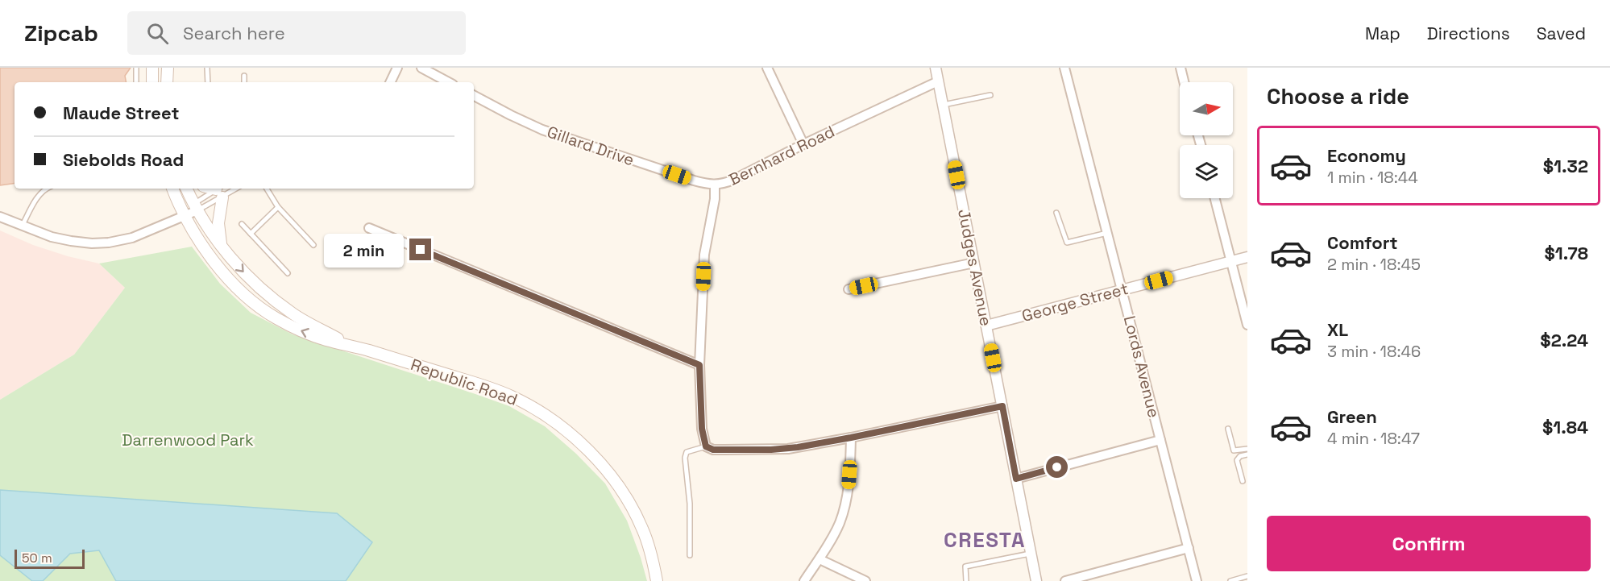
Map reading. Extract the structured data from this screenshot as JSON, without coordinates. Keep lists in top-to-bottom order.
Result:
{
  "streets": {
    "main road": ["Republic Road"],
    "street": [
      "Gillard Drive",
      "Bernhard Road",
      "Judges Avenue",
      "George Street",
      "Lords Avenue"
    ]
  },
  "crossings": [
    ["Gillard Drive", "Bernhard Road"],
    ["Bernhard Road", "Judges Avenue"],
    ["Judges Avenue", "George Street"],
    ["George Street", "Lords Avenue"]
  ],
  "districts": ["CRESTA"],
  "parks": ["Darrenwood Park"],
  "scale_bar": "50 m",
  "north": "right",
  "page": {
    "header": "Zipcab",
    "search": "Search here",
    "nav": ["Map", "Directions", "Saved"],
    "heading": "Choose a ride",
    "banner": ["Maude Street", "Siebolds Road"],
    "list": [
      {
        "name": "Economy",
        "note": "1 min · 18:44",
        "value": "$1.32"
      },
      {
        "name": "Comfort",
        "note": "2 min · 18:45",
        "value": "$1.78"
      },
      {
        "name": "XL",
        "note": "3 min · 18:46",
        "value": "$2.24"
      },
      {
        "name": "Green",
        "note": "4 min · 18:47",
        "value": "$1.84"
      }
    ],
    "bubble": "2 min",
    "buttons": "Confirm",
    "scale": "50 m"
  }
}
